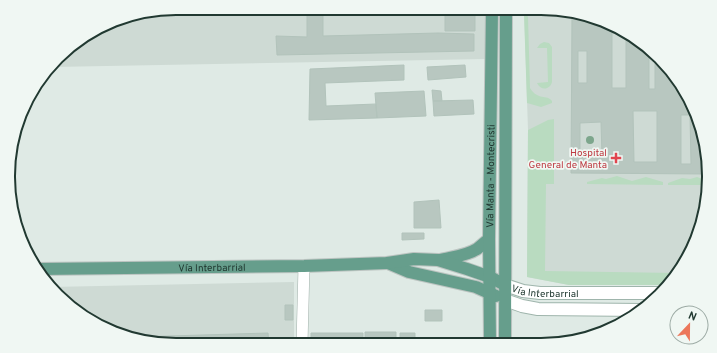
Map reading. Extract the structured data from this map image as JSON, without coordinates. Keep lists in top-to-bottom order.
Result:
{
  "streets": {
    "main road": ["Vía Manta - Montecristi", "Vía Interbarrial"]
  },
  "crossings": [
    ["Vía Manta - Montecristi", "Vía Interbarrial"]
  ],
  "places": {
    "health": ["Hospital General de Manta"]
  },
  "north": "top"
}
